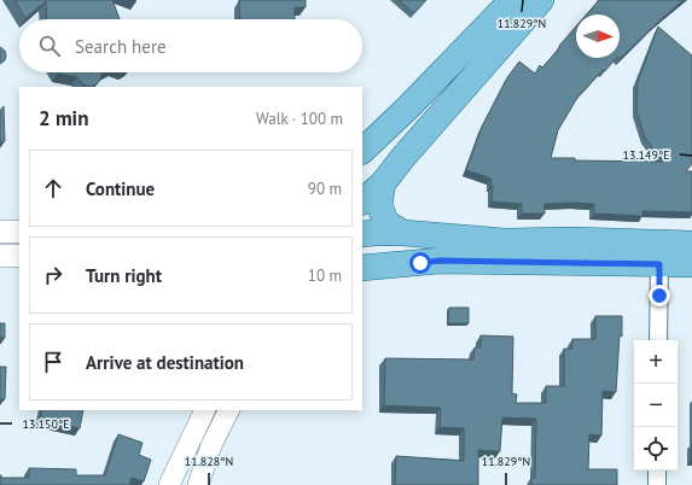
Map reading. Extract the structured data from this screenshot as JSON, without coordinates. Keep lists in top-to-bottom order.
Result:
{
  "north": "right",
  "page": {
    "search": "Search here",
    "heading": ["2 min", "Walk · 100 m"],
    "list": [
      ["Continue", "90 m"],
      ["Turn right", "10 m"],
      "Arrive at destination"
    ],
    "map_buttons": ["+", "−"]
  },
  "coordinates": [
    "11.829°N",
    "13.149°E",
    "13.150°E",
    "11.828°N"
  ]
}
